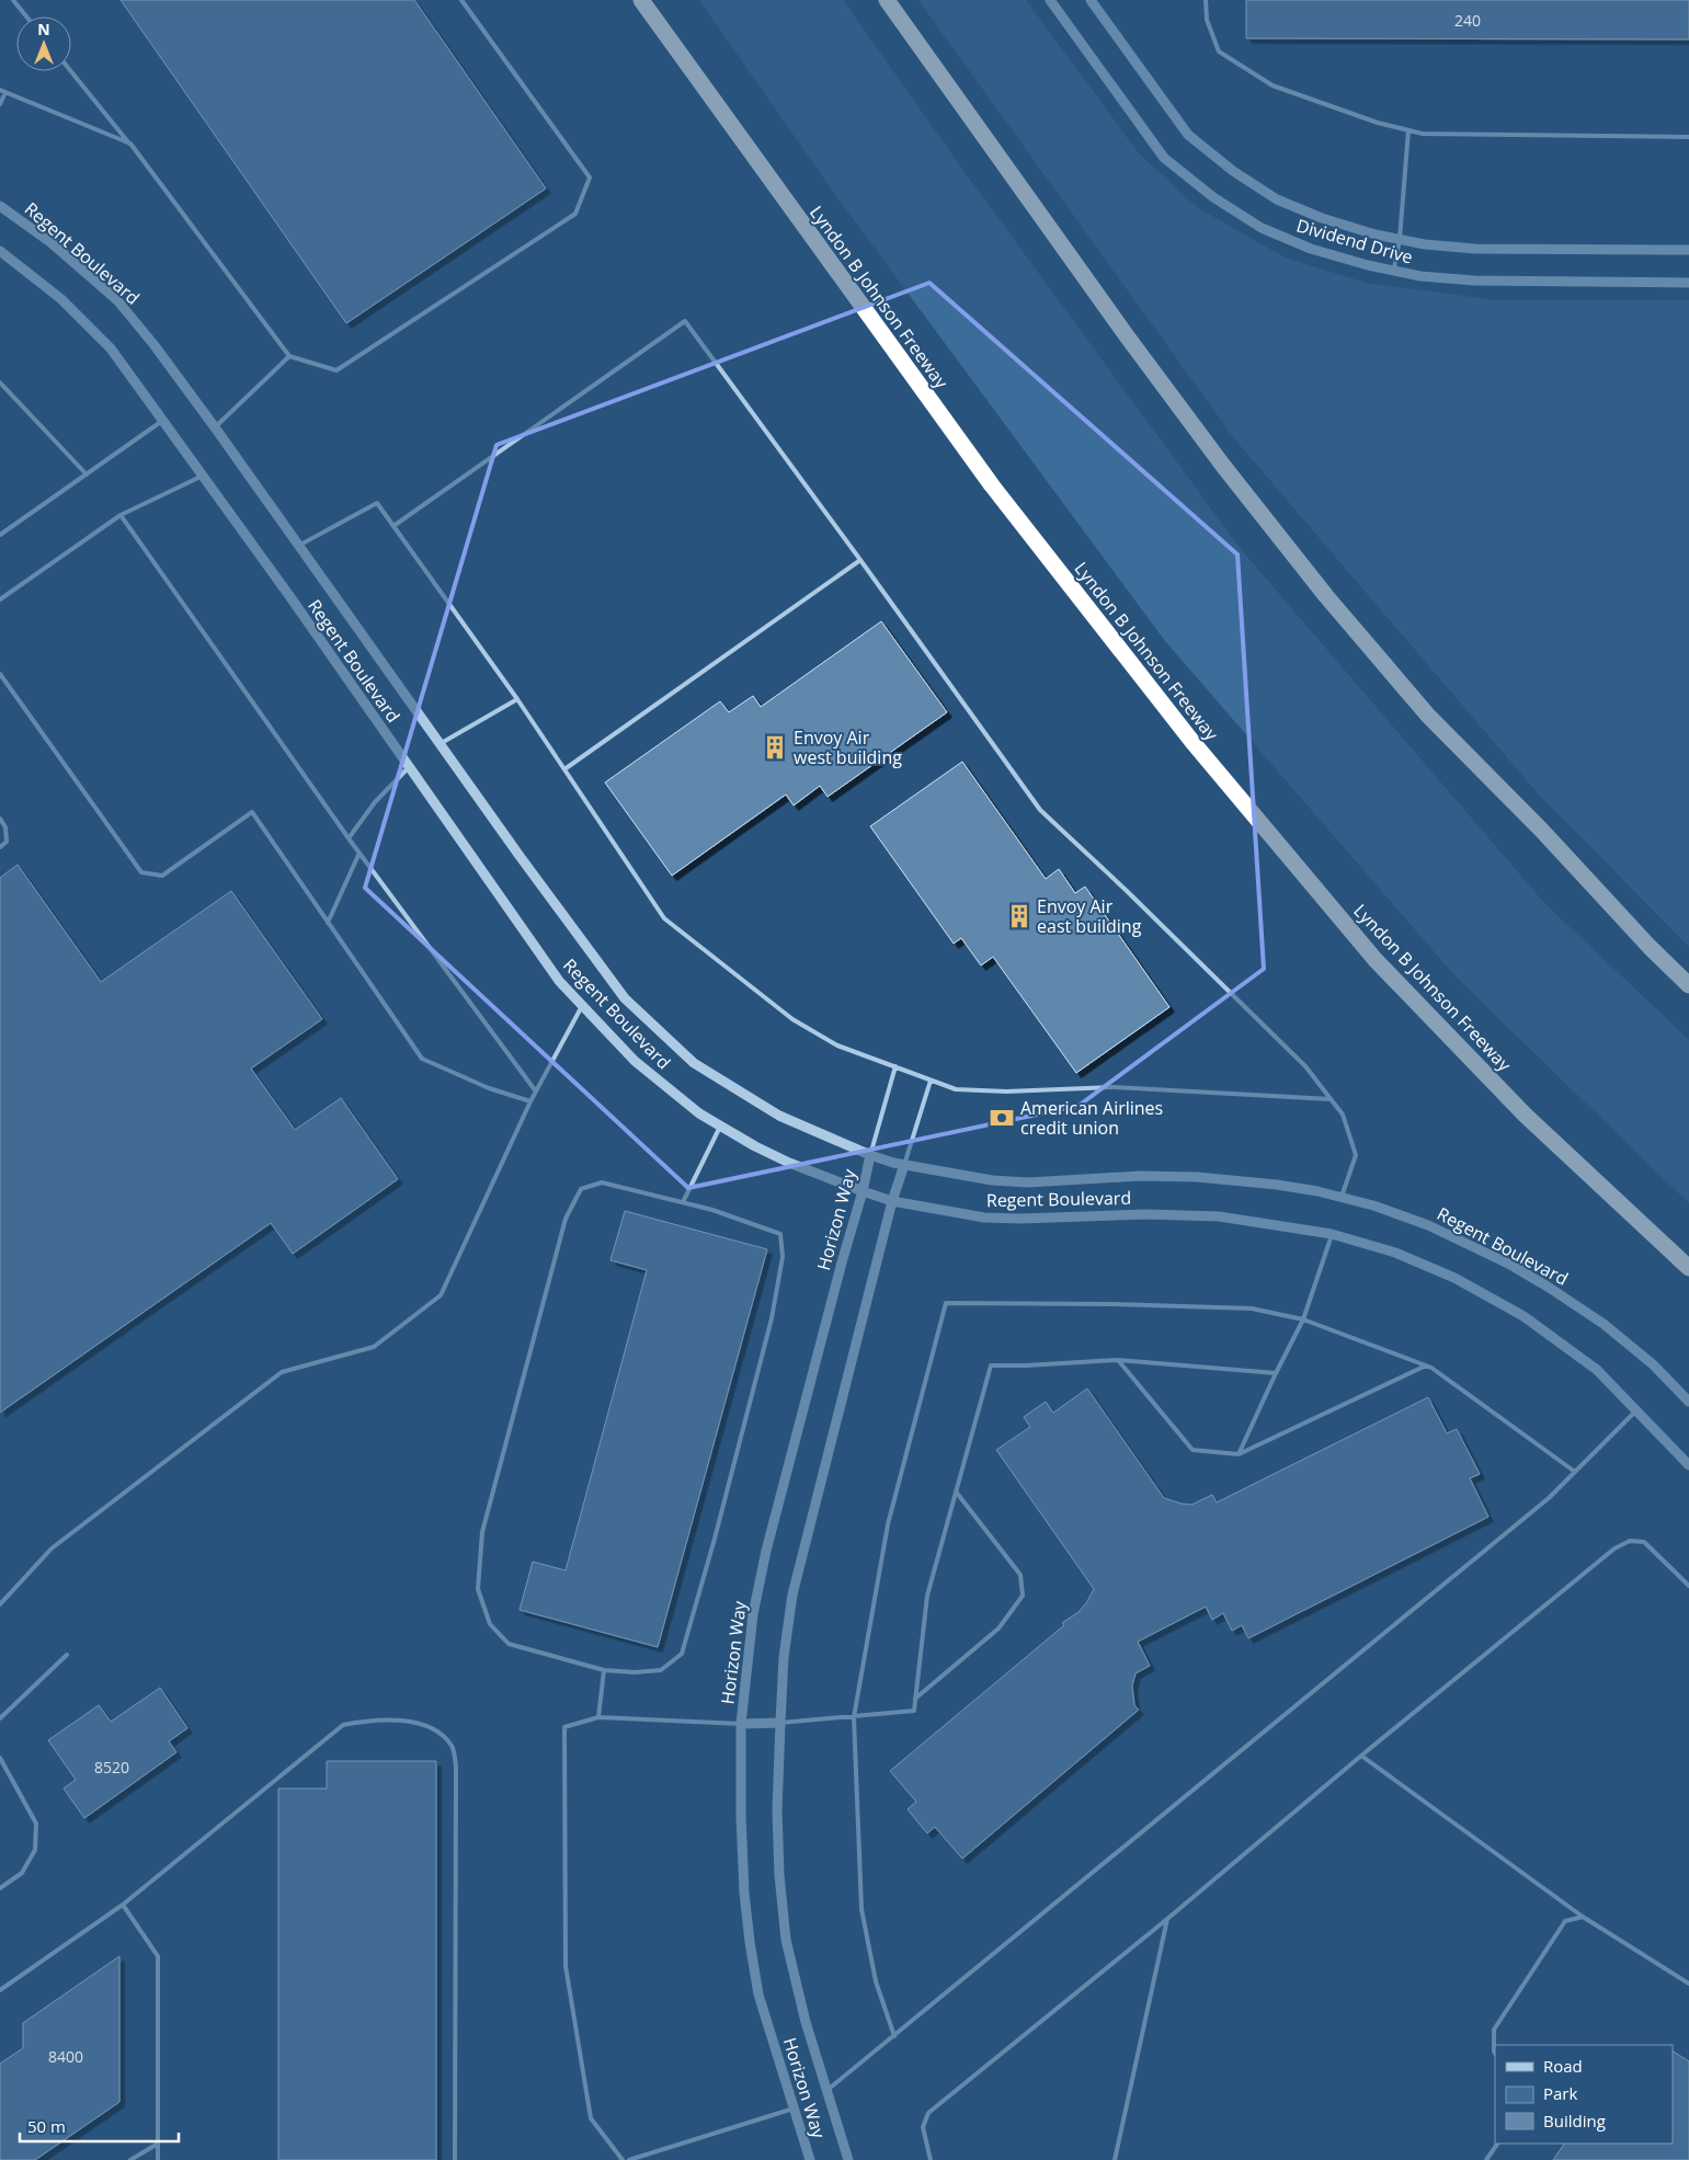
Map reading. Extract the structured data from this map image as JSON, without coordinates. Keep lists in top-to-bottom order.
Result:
{
  "streets": {
    "highway": ["Lyndon B Johnson Freeway"],
    "street": ["Dividend Drive", "Regent Boulevard", "Horizon Way"]
  },
  "crossings": [
    ["Regent Boulevard", "Horizon Way"]
  ],
  "places": {
    "building": ["Envoy Air west building", "Envoy Air east building"],
    "bank": ["American Airlines credit union"]
  },
  "house_numbers": ["240", "8520", "8400"],
  "legend": ["Road", "Park", "Building"],
  "scale_bar": "50 m",
  "north": "top"
}
